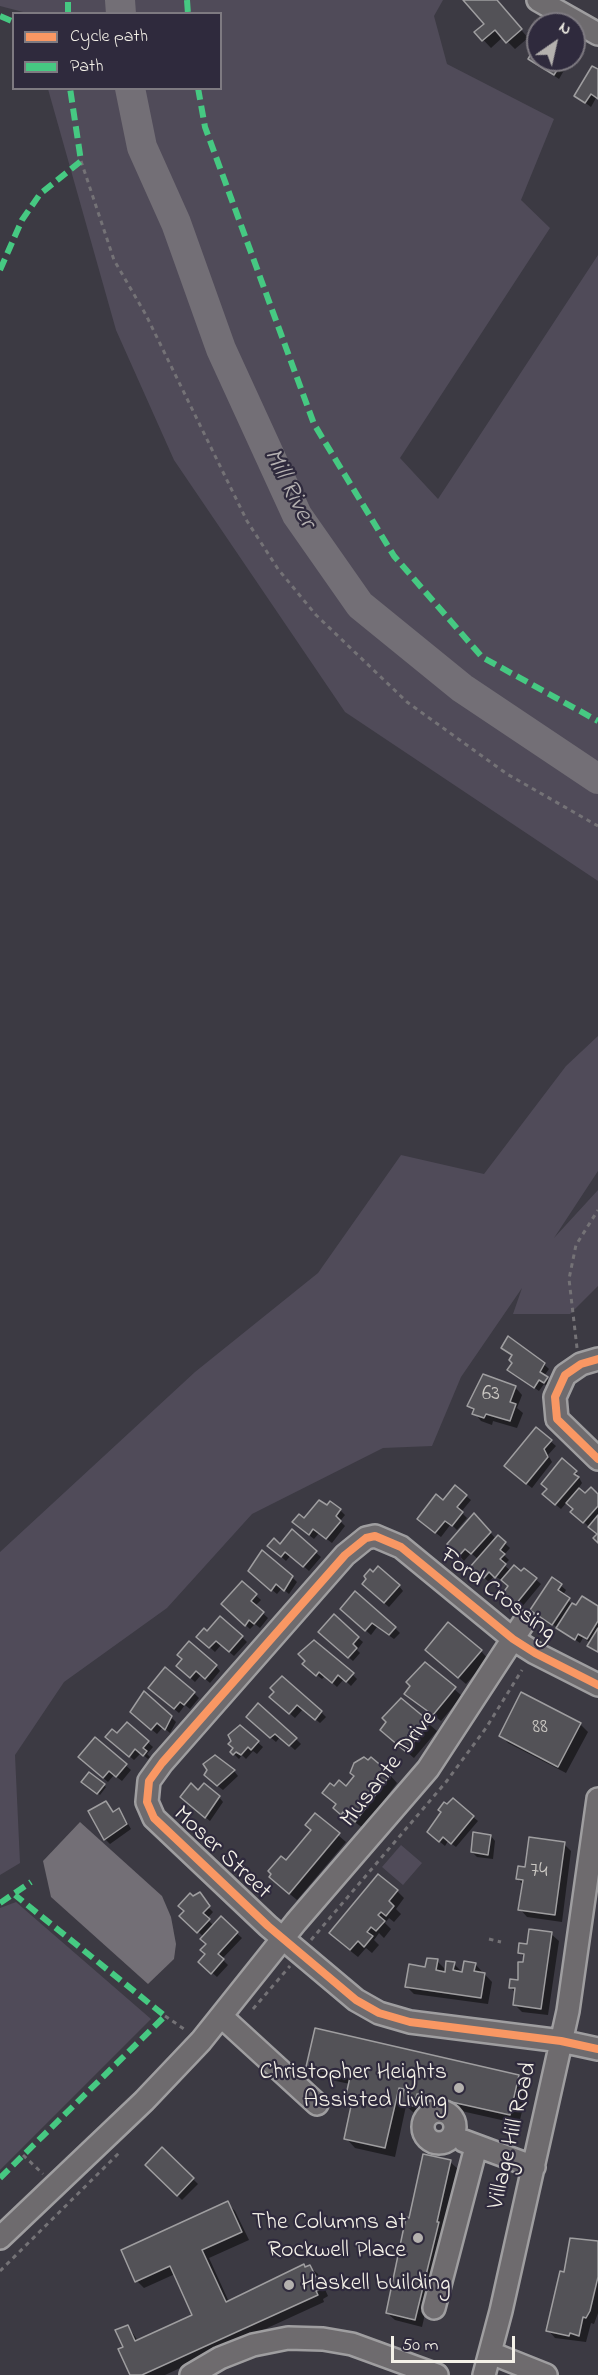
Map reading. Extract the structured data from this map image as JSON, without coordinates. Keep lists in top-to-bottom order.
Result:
{
  "streets": {
    "street": [
      "Ford Crossing",
      "Musante Drive",
      "Moser Street",
      "Village Hill Road"
    ]
  },
  "crossings": [
    ["Ford Crossing", "Musante Drive"],
    ["Ford Crossing", "Moser Street"],
    ["Musante Drive", "Moser Street"],
    ["Moser Street", "Village Hill Road"]
  ],
  "water": ["Mill River"],
  "places": ["Christopher Heights Assisted Living", "The Columns at Rockwell Place", "Haskell building"],
  "house_numbers": ["63", "88", "74"],
  "legend": ["Cycle path", "Path"],
  "scale_bar": "50 m",
  "north": "top right"
}
